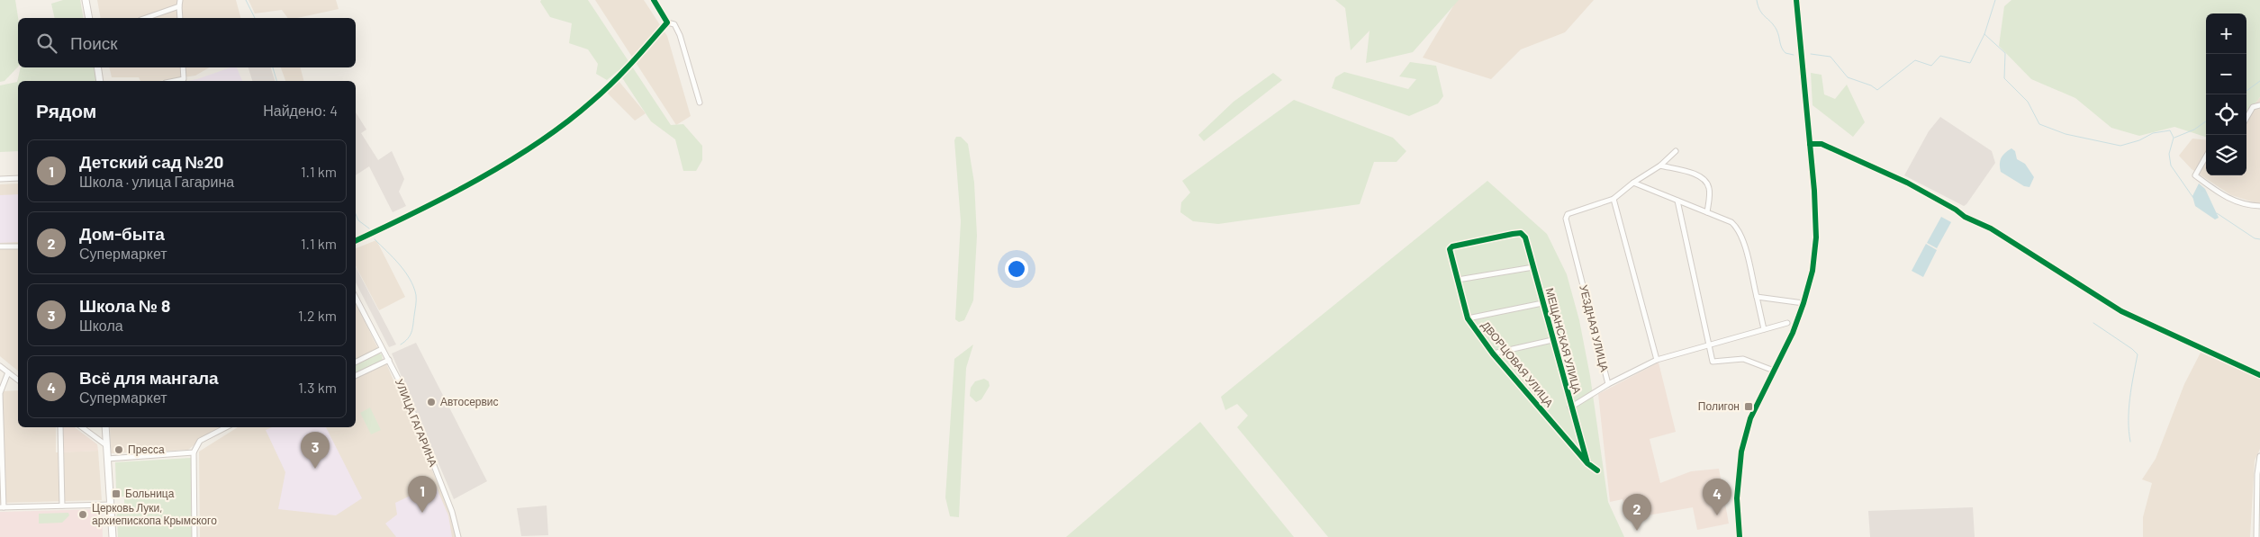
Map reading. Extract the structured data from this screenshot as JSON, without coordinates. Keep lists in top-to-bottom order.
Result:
{
  "streets": {
    "street": [
      "УЕЗДНАЯ УЛИЦА",
      "МЕЩАНСКАЯ УЛИЦА",
      "ДВОРЦОВАЯ УЛИЦА",
      "УЛИЦА ГАГАРИНА"
    ]
  },
  "crossings": [
    ["МЕЩАНСКАЯ УЛИЦА", "ДВОРЦОВАЯ УЛИЦА"]
  ],
  "places": {
    "other": ["Автосервис", "Пресса", "Церковь Луки, архиепископа Крымского"],
    "transit": ["Полигон", "Больница"]
  },
  "page": {
    "map_buttons": ["+", "−"],
    "search": "Поиск",
    "heading": ["Рядом", "Найдено: 4"],
    "list": [
      {
        "mark": "1",
        "name": "Детский сад №20",
        "note": "Школа · улица Гагарина",
        "value": "1.1 km"
      },
      {
        "mark": "2",
        "name": "Дом-быта",
        "note": "Супермаркет",
        "value": "1.1 km"
      },
      {
        "mark": "3",
        "name": "Школа № 8",
        "note": "Школа",
        "value": "1.2 km"
      },
      {
        "mark": "4",
        "name": "Всё для мангала",
        "note": "Супермаркет",
        "value": "1.3 km"
      }
    ],
    "pins": [
      "3",
      "1",
      "4",
      "2"
    ]
  }
}
